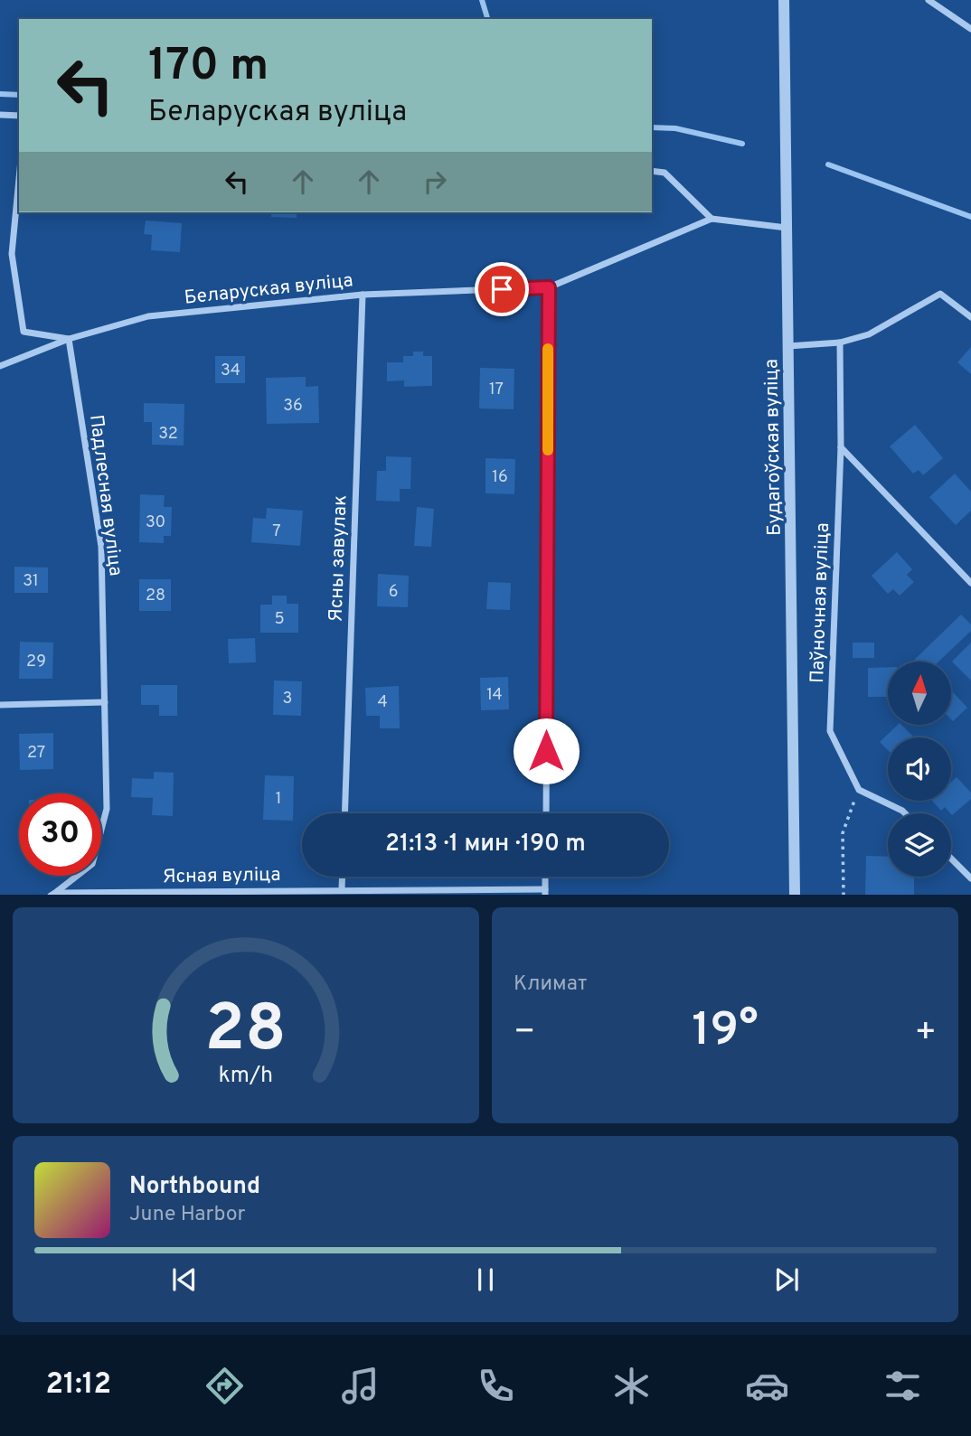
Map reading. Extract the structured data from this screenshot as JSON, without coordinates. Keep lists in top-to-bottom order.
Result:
{
  "streets": {
    "street": [
      "Беларуская вуліца",
      "Будагоўская вуліца",
      "Падлесная вуліца",
      "Ясны завулак",
      "Паўночная вуліца",
      "Ясная вуліца"
    ]
  },
  "crossings": [
    ["Беларуская вуліца", "Падлесная вуліца"],
    ["Беларуская вуліца", "Ясны завулак"],
    ["Падлесная вуліца", "Ясная вуліца"]
  ],
  "house_numbers": [
    "34",
    "17",
    "36",
    "32",
    "16",
    "30",
    "7",
    "31",
    "6",
    "28",
    "5",
    "29",
    "14",
    "3",
    "4",
    "27",
    "1"
  ],
  "north": "top",
  "page": {
    "turn": ["170 m", "Беларуская вуліца"],
    "limit": "30",
    "trip": "21:13 · 1 мин · 190 m",
    "tile": "Климат",
    "heat": ["−", "19°", "+"],
    "song": ["Northbound", "June Harbor"],
    "tabs": "21:12",
    "gauge": ["28", "km/h"]
  }
}
